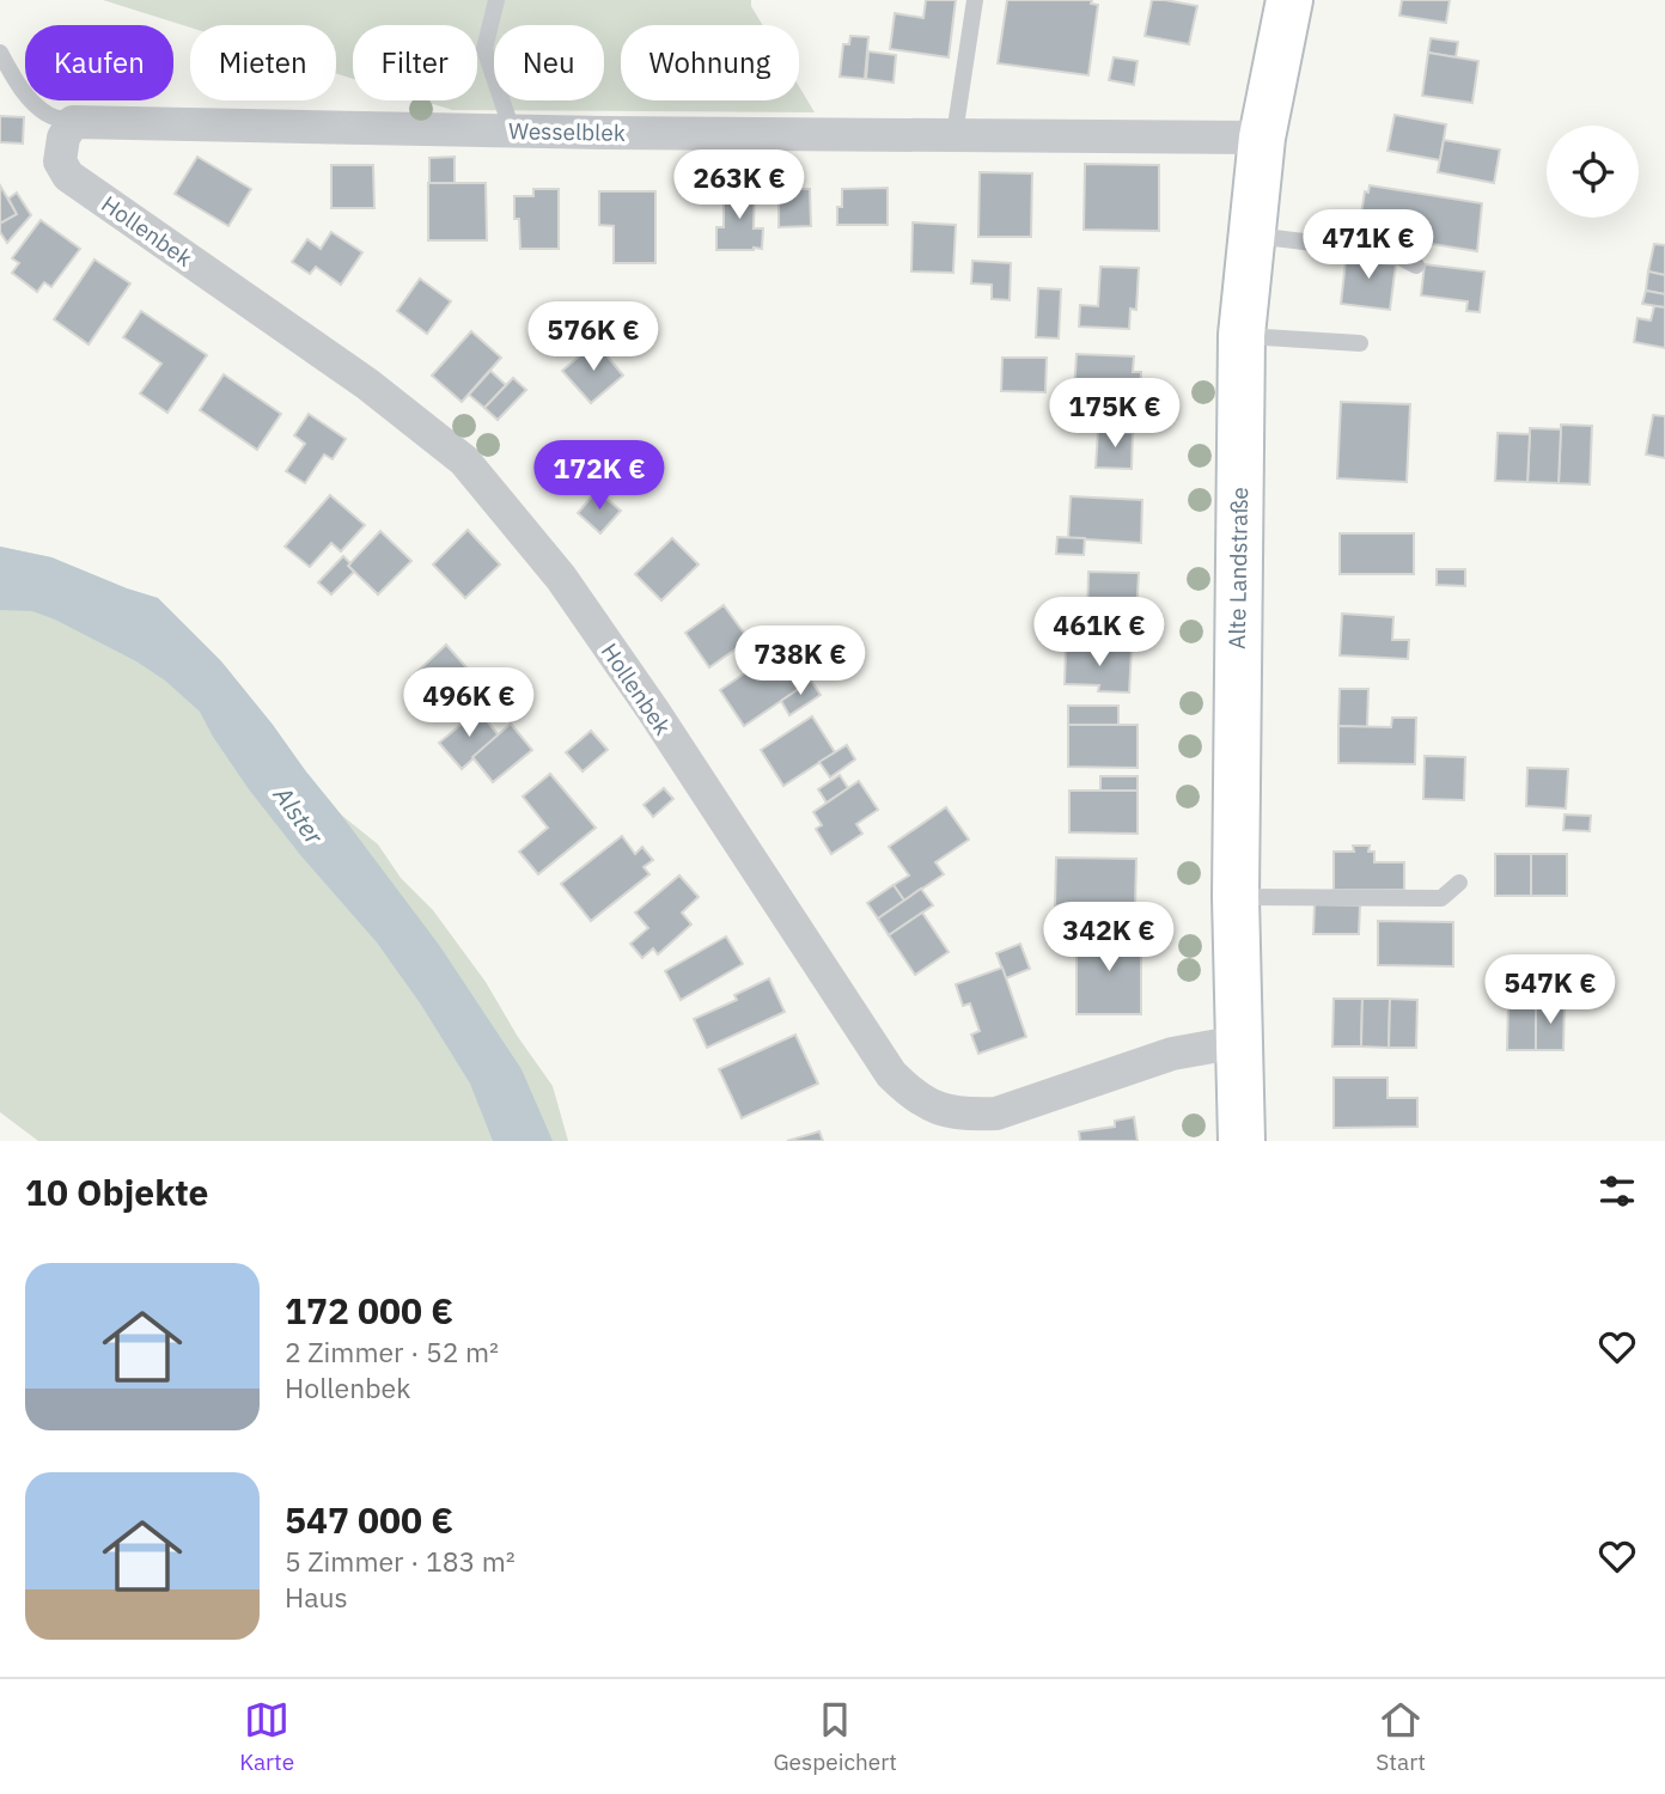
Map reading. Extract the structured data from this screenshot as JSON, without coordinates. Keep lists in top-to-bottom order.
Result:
{
  "streets": {
    "main road": ["Alte Landstraße"],
    "street": ["Wesselblek", "Hollenbek"]
  },
  "crossings": [
    ["Wesselblek", "Hollenbek"],
    ["Wesselblek", "Alte Landstraße"],
    ["Hollenbek", "Alte Landstraße"]
  ],
  "water": ["Alster"],
  "page": {
    "chip": [
      "Kaufen",
      "Mieten",
      "Filter",
      "Neu",
      "Wohnung"
    ],
    "price": [
      "263K €",
      "471K €",
      "576K €",
      "175K €",
      "172K €",
      "461K €",
      "738K €",
      "496K €",
      "342K €",
      "547K €"
    ],
    "heading": "10 Objekte",
    "list": [
      {
        "name": "172 000 €",
        "note": "2 Zimmer · 52 m² · Hollenbek"
      },
      {
        "name": "547 000 €",
        "note": "5 Zimmer · 183 m² · Haus"
      }
    ],
    "tabs": ["Karte", "Gespeichert", "Start"]
  }
}
